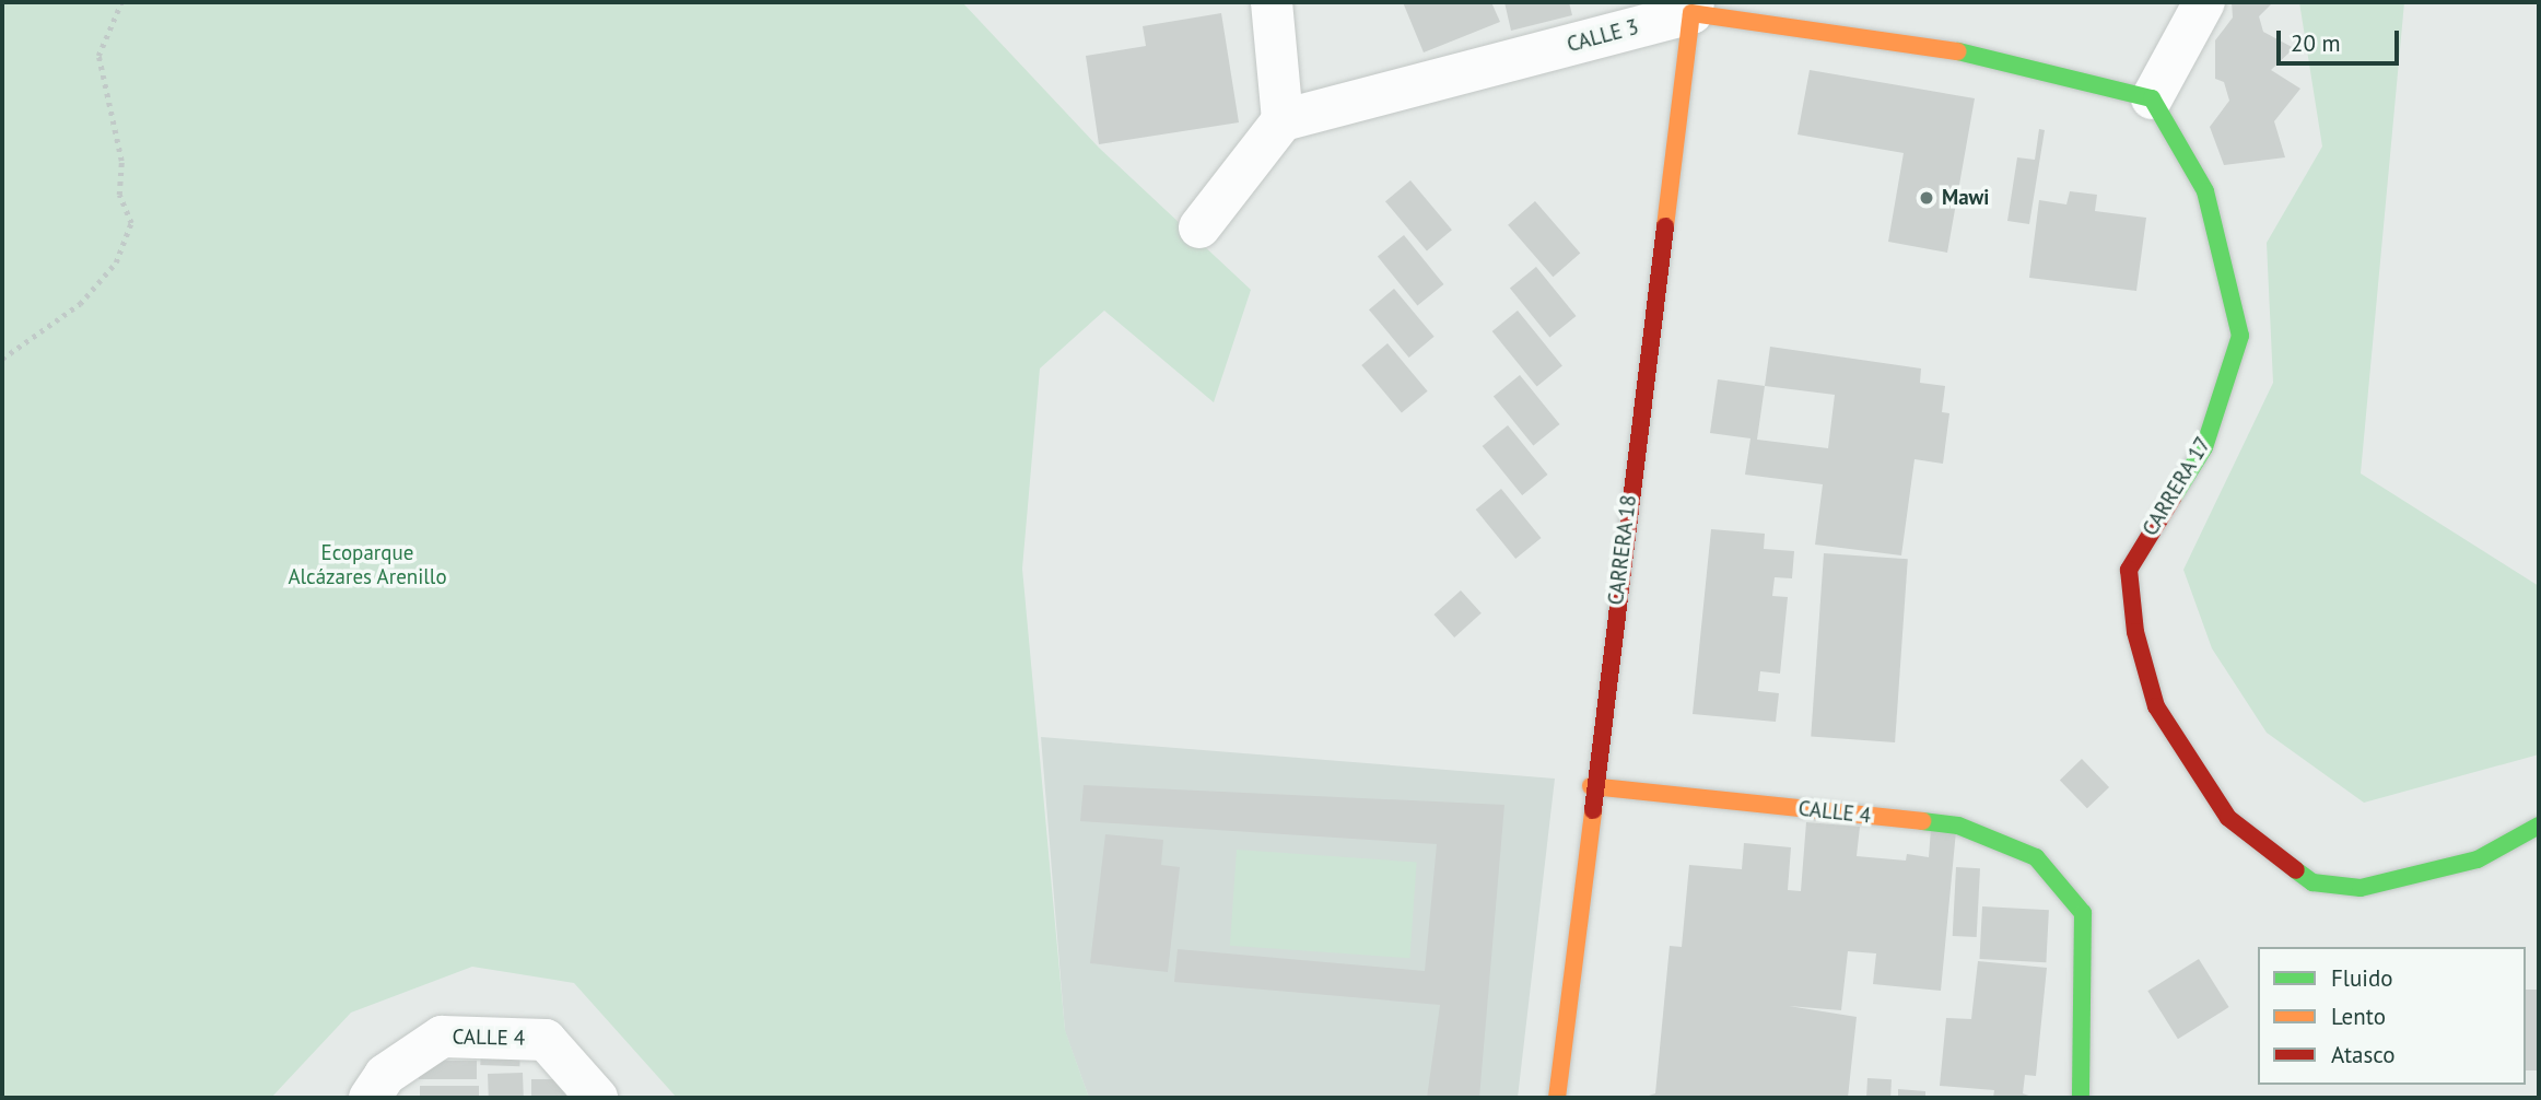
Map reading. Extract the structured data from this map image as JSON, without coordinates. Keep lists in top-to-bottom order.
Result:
{
  "streets": {
    "street": [
      "CALLE 3",
      "CARRERA 17",
      "CARRERA 18",
      "CALLE 4"
    ]
  },
  "crossings": [
    ["CALLE 3", "CARRERA 17"],
    ["CALLE 3", "CARRERA 18"],
    ["CARRERA 18", "CALLE 4"]
  ],
  "parks": ["Ecoparque Alcázares Arenillo"],
  "places": ["Mawi"],
  "legend": ["Fluido", "Lento", "Atasco"],
  "scale_bar": "20 m"
}
